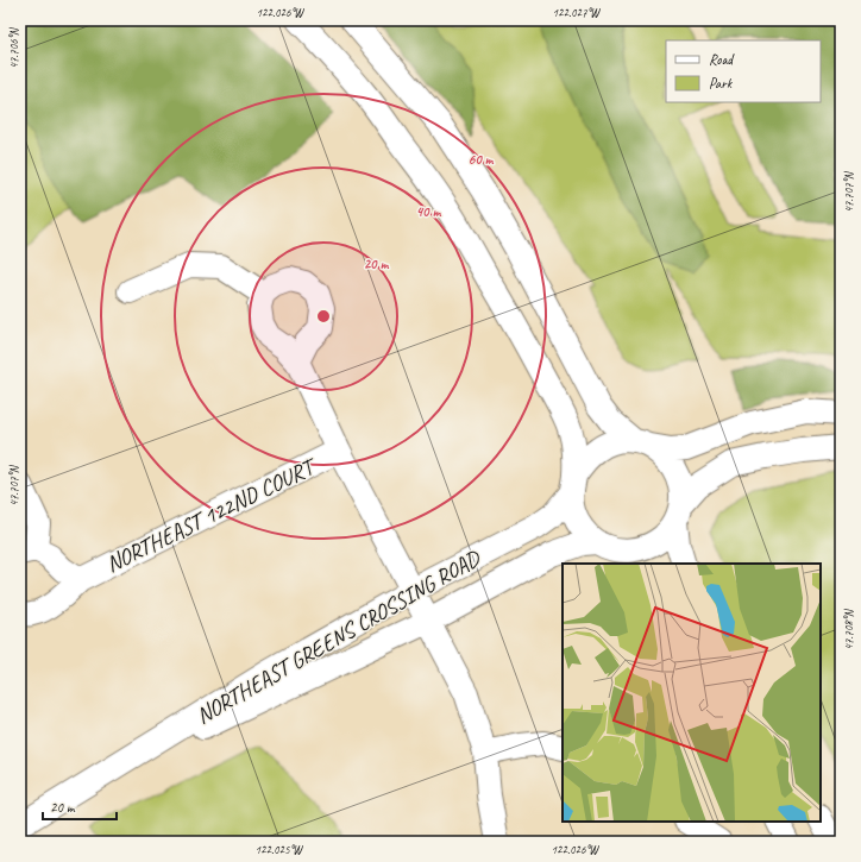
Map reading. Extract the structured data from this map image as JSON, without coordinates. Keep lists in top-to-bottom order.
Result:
{
  "streets": {
    "street": ["NORTHEAST 122ND COURT", "NORTHEAST GREENS CROSSING ROAD"]
  },
  "legend": ["Road", "Park"],
  "scale_bar": "20 m",
  "coordinates": [
    "122.026°W",
    "122.027°W",
    "47.706°N",
    "47.707°N",
    "47.708°N",
    "122.025°W"
  ],
  "rings": ["60 m", "40 m", "20 m"]
}
